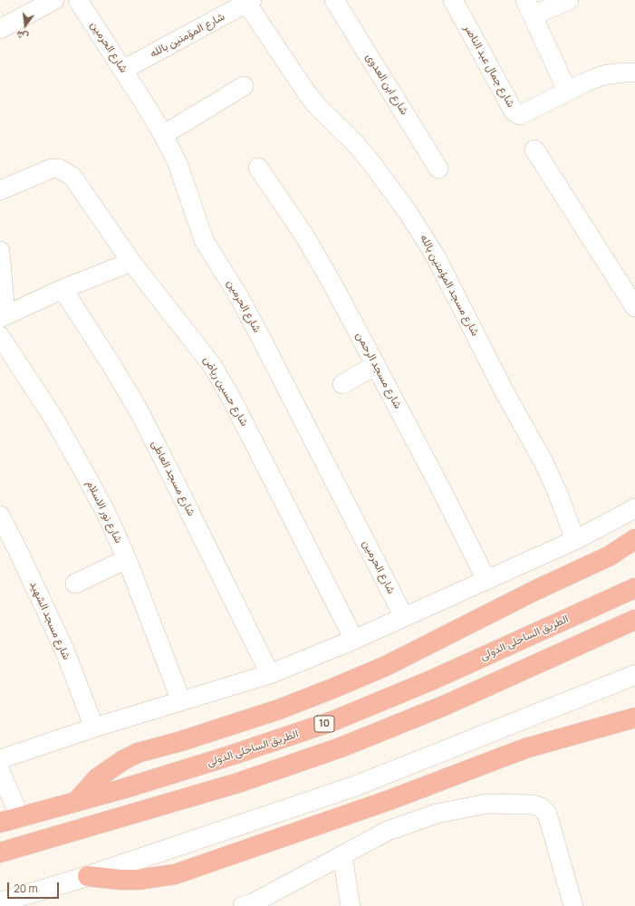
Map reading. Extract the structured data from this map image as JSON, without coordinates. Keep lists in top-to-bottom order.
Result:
{
  "streets": {
    "highway": ["الطريق الساحلى الدولى", "10"],
    "street": [
      "شارع المؤمنين بالله",
      "شارع الحرمين",
      "شارع جمال عبد الناصر",
      "شارع ابن العدوى",
      "شارع مسجد المؤمنين بالله",
      "شارع مسجد الرحمن",
      "شارع حسين رياض",
      "شارع مسجد العاطى",
      "شارع نور الاسلام",
      "شارع مسجد الشهيد"
    ]
  },
  "crossings": [
    ["شارع المؤمنين بالله", "شارع الحرمين"],
    ["شارع المؤمنين بالله", "شارع مسجد المؤمنين بالله"]
  ],
  "scale_bar": "20 m",
  "north": "bottom"
}
